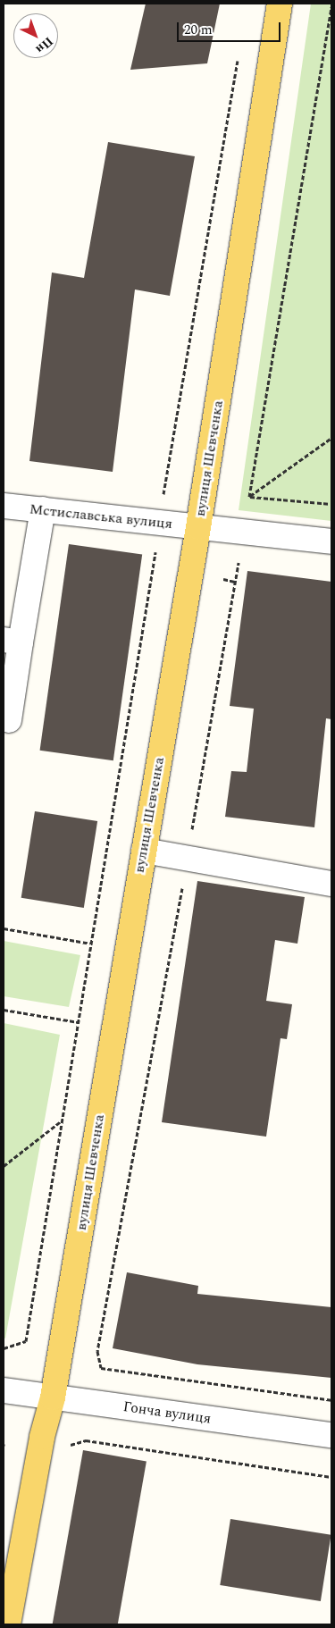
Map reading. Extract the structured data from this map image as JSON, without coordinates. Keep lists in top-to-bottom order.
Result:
{
  "streets": {
    "main road": ["вулиця Шевченка"],
    "street": ["Мстиславська вулиця", "Гонча вулиця"]
  },
  "crossings": [
    ["вулиця Шевченка", "Мстиславська вулиця"],
    ["вулиця Шевченка", "Гонча вулиця"]
  ],
  "scale_bar": "20 m",
  "north": "bottom right"
}
